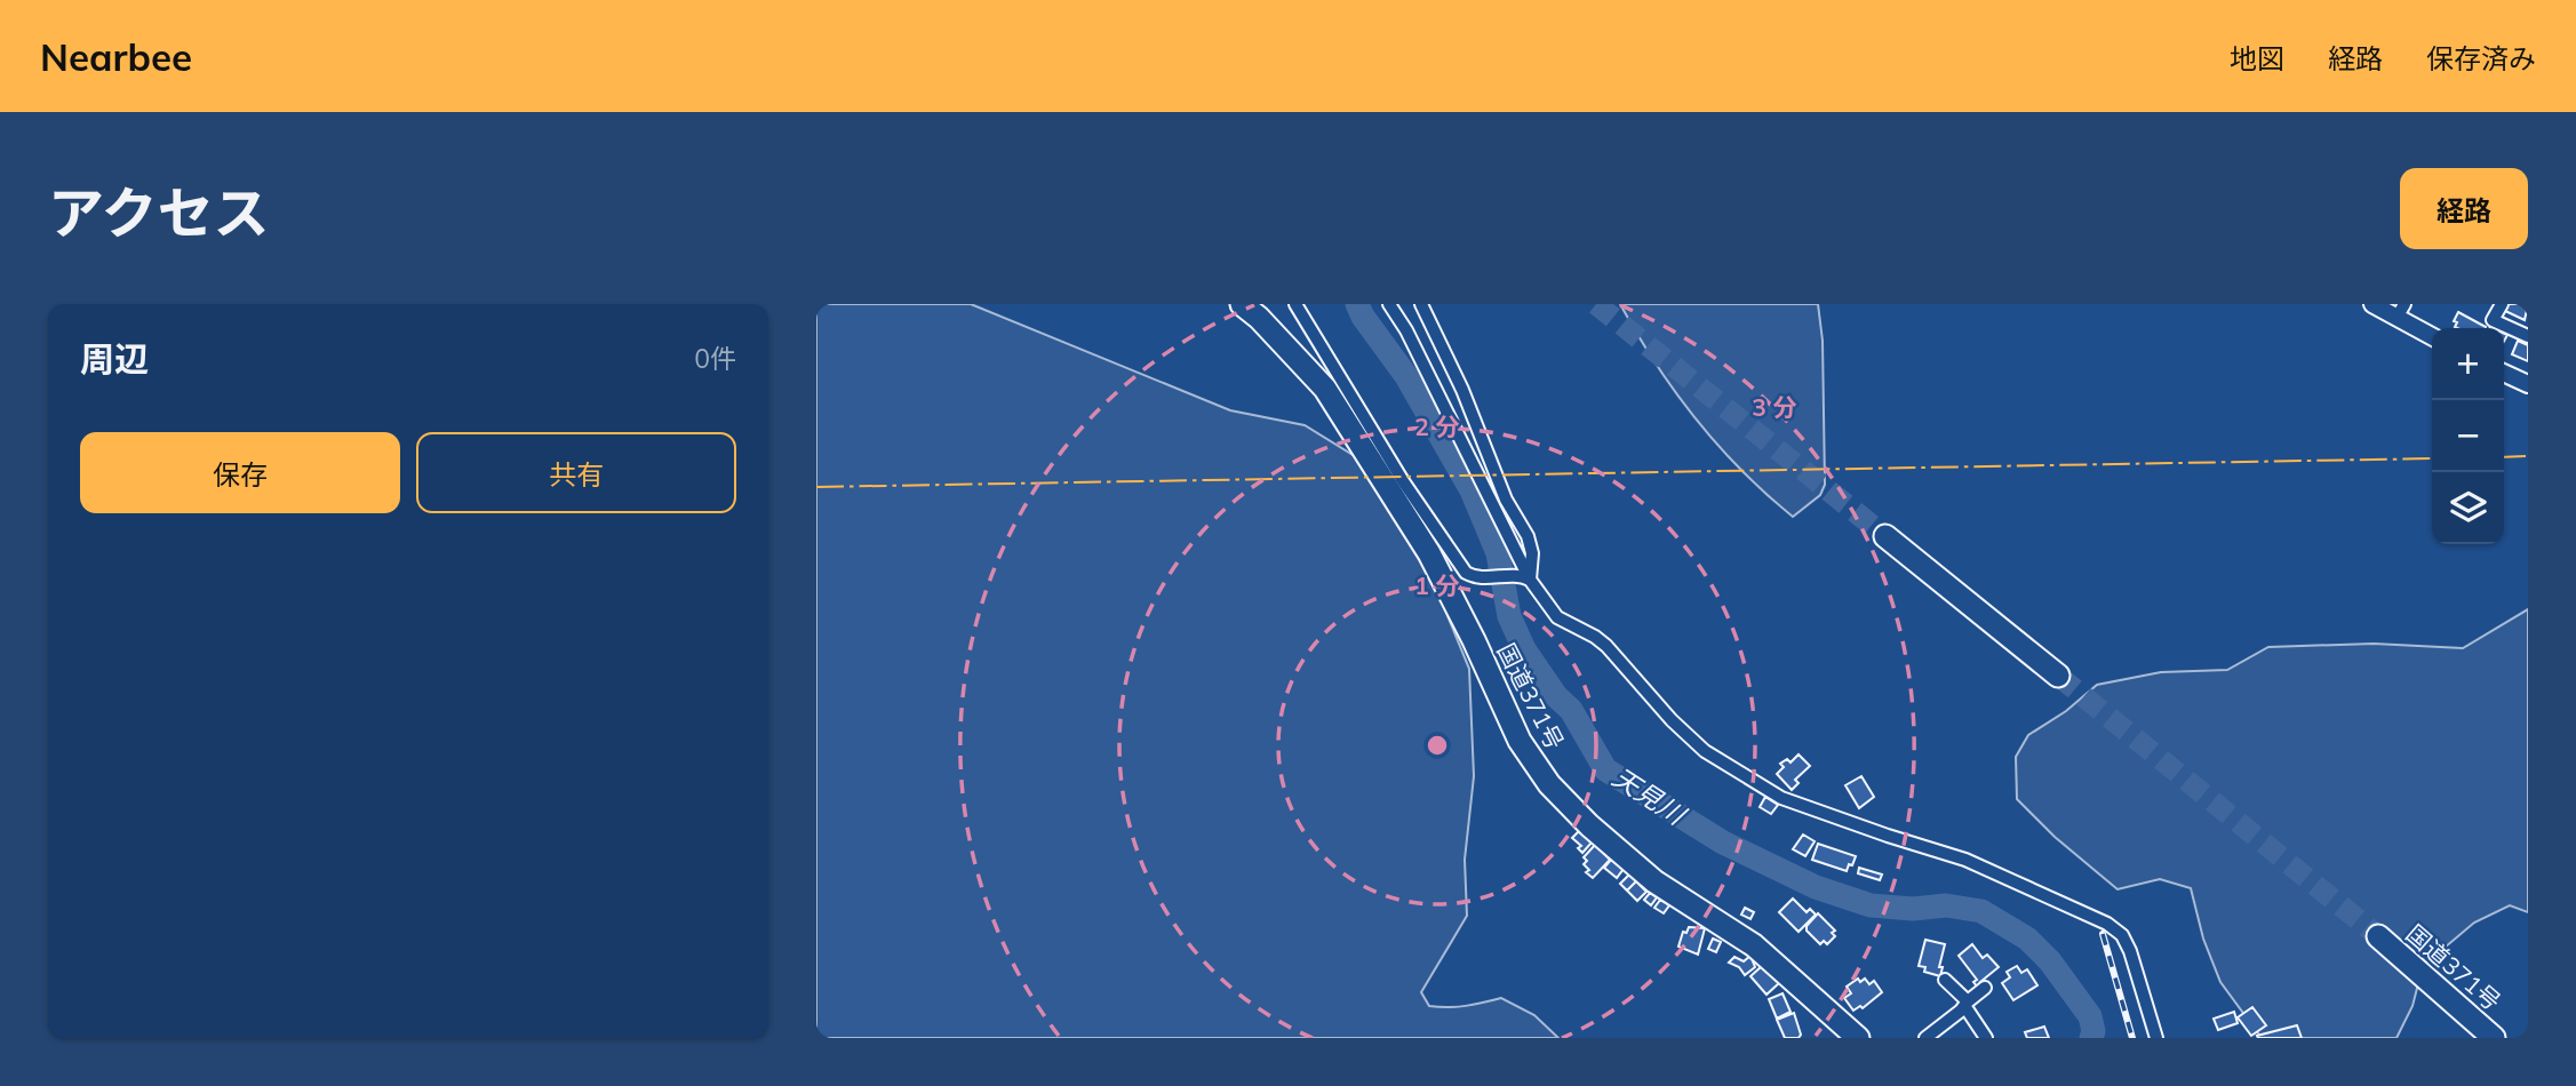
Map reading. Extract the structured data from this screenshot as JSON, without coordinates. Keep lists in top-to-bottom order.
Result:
{
  "streets": {
    "highway": ["国道371号"]
  },
  "water": ["天見川"],
  "page": {
    "header": "Nearbee",
    "nav": ["地図", "経路", "保存済み"],
    "title": "アクセス",
    "buttons": [
      "経路",
      ["保存", "共有"]
    ],
    "heading": ["周辺", "0件"],
    "map_buttons": ["+", "−"]
  },
  "rings": ["3 分", "2 分", "1 分"]
}
